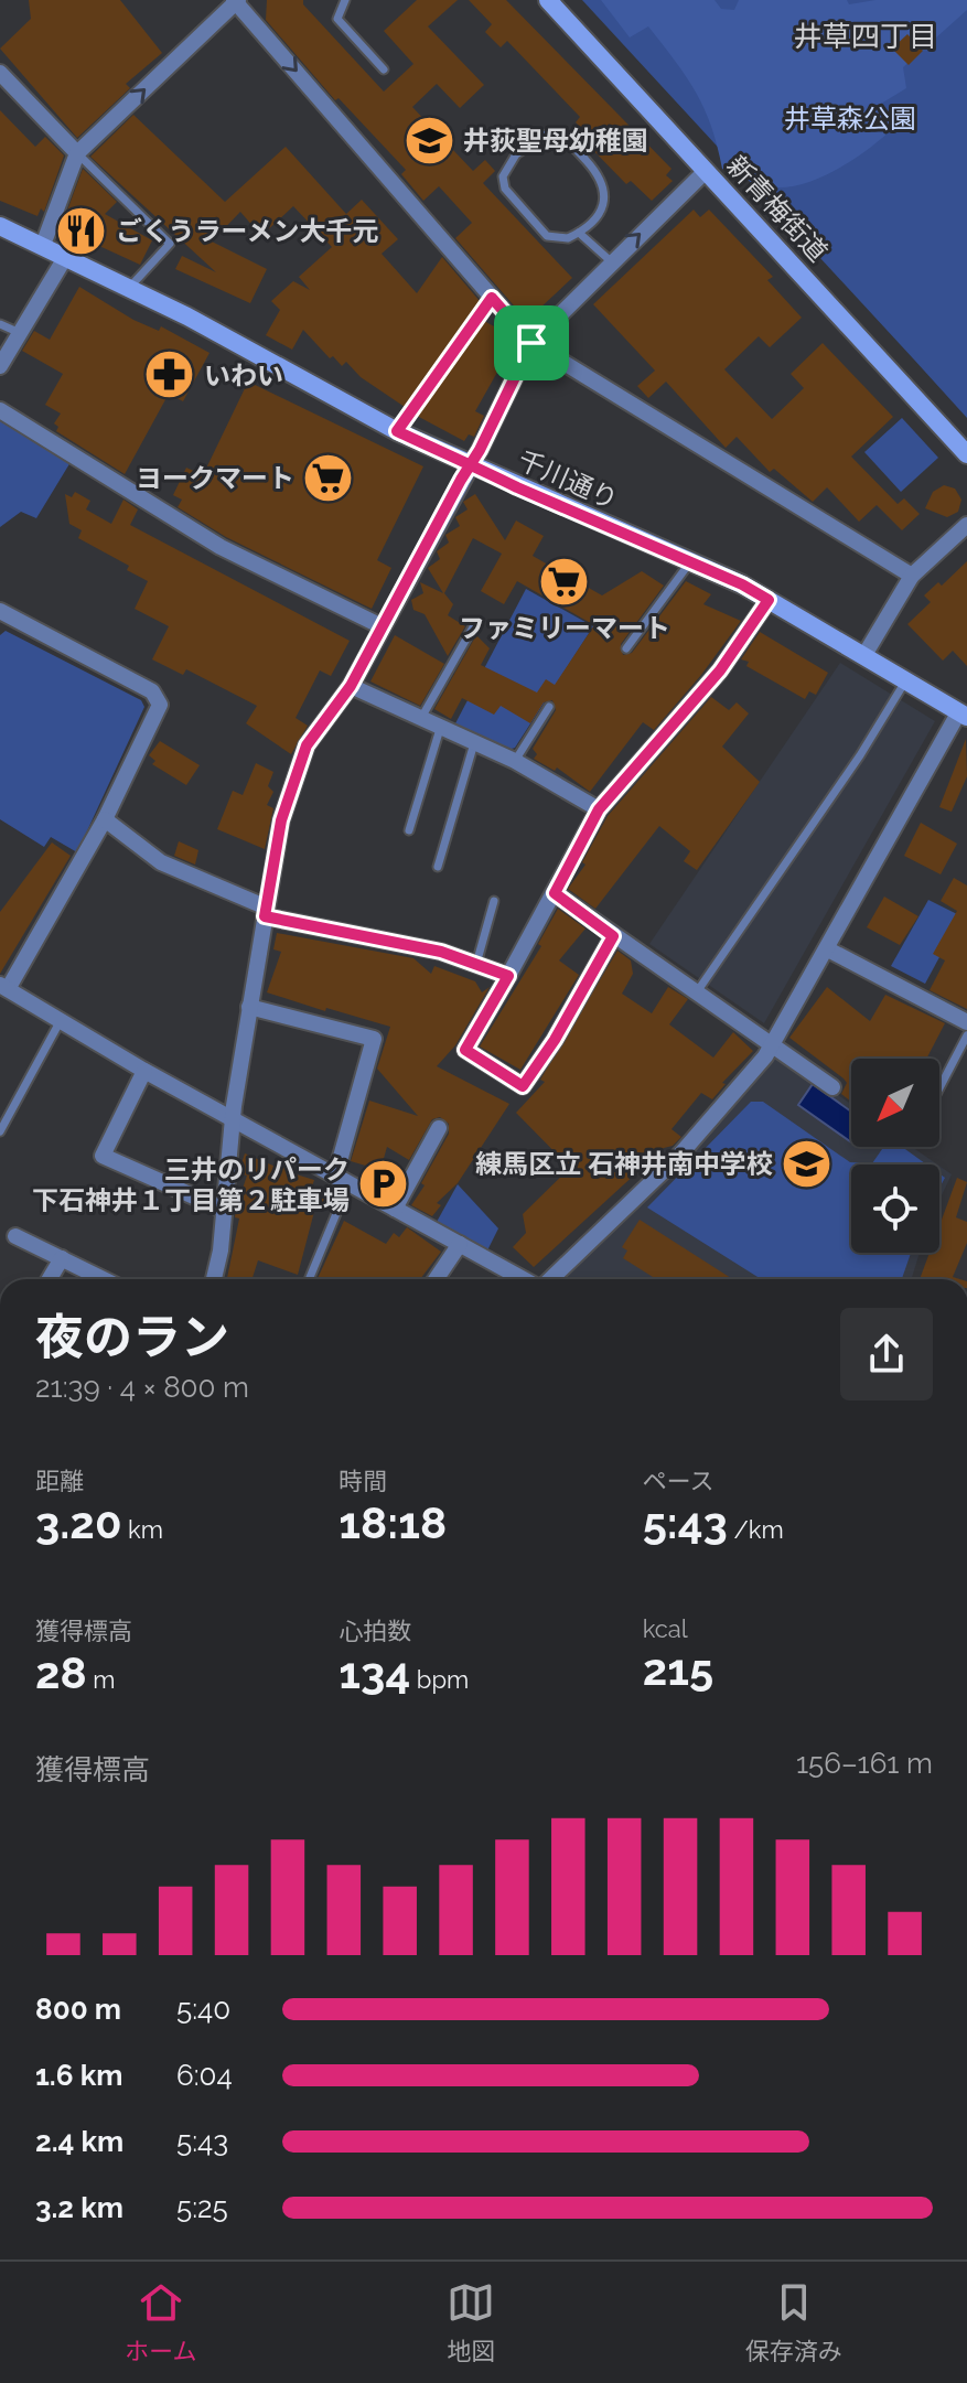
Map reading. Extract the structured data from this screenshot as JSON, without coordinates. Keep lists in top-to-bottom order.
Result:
{
  "streets": {
    "main road": ["新青梅街道", "千川通り"]
  },
  "districts": ["井草四丁目"],
  "parks": ["井草森公園"],
  "places": {
    "school or university": ["井荻聖母幼稚園", "練馬区立 石神井南中学校"],
    "restaurant": ["ごくうラーメン大千元"],
    "pharmacy": ["いわい"],
    "supermarket": ["ヨークマート", "ファミリーマート"],
    "parking": ["三井のリパーク 下石神井１丁目第２駐車場"]
  },
  "north": "bottom left",
  "page": {
    "heading": ["夜のラン", "21:39 · 4 × 800 m"],
    "stats": [
      ["距離", "3.20 km"],
      ["時間", "18:18"],
      ["ペース", "5:43 /km"],
      ["獲得標高", "28 m"],
      ["心拍数", "134 bpm"],
      ["kcal", "215"]
    ],
    "chart": ["獲得標高", "156–161 m"],
    "list": [
      {
        "name": "800 m",
        "note": "5:40"
      },
      {
        "name": "1.6 km",
        "note": "6:04"
      },
      {
        "name": "2.4 km",
        "note": "5:43"
      },
      {
        "name": "3.2 km",
        "note": "5:25"
      }
    ],
    "tabs": ["ホーム", "地図", "保存済み"]
  }
}
